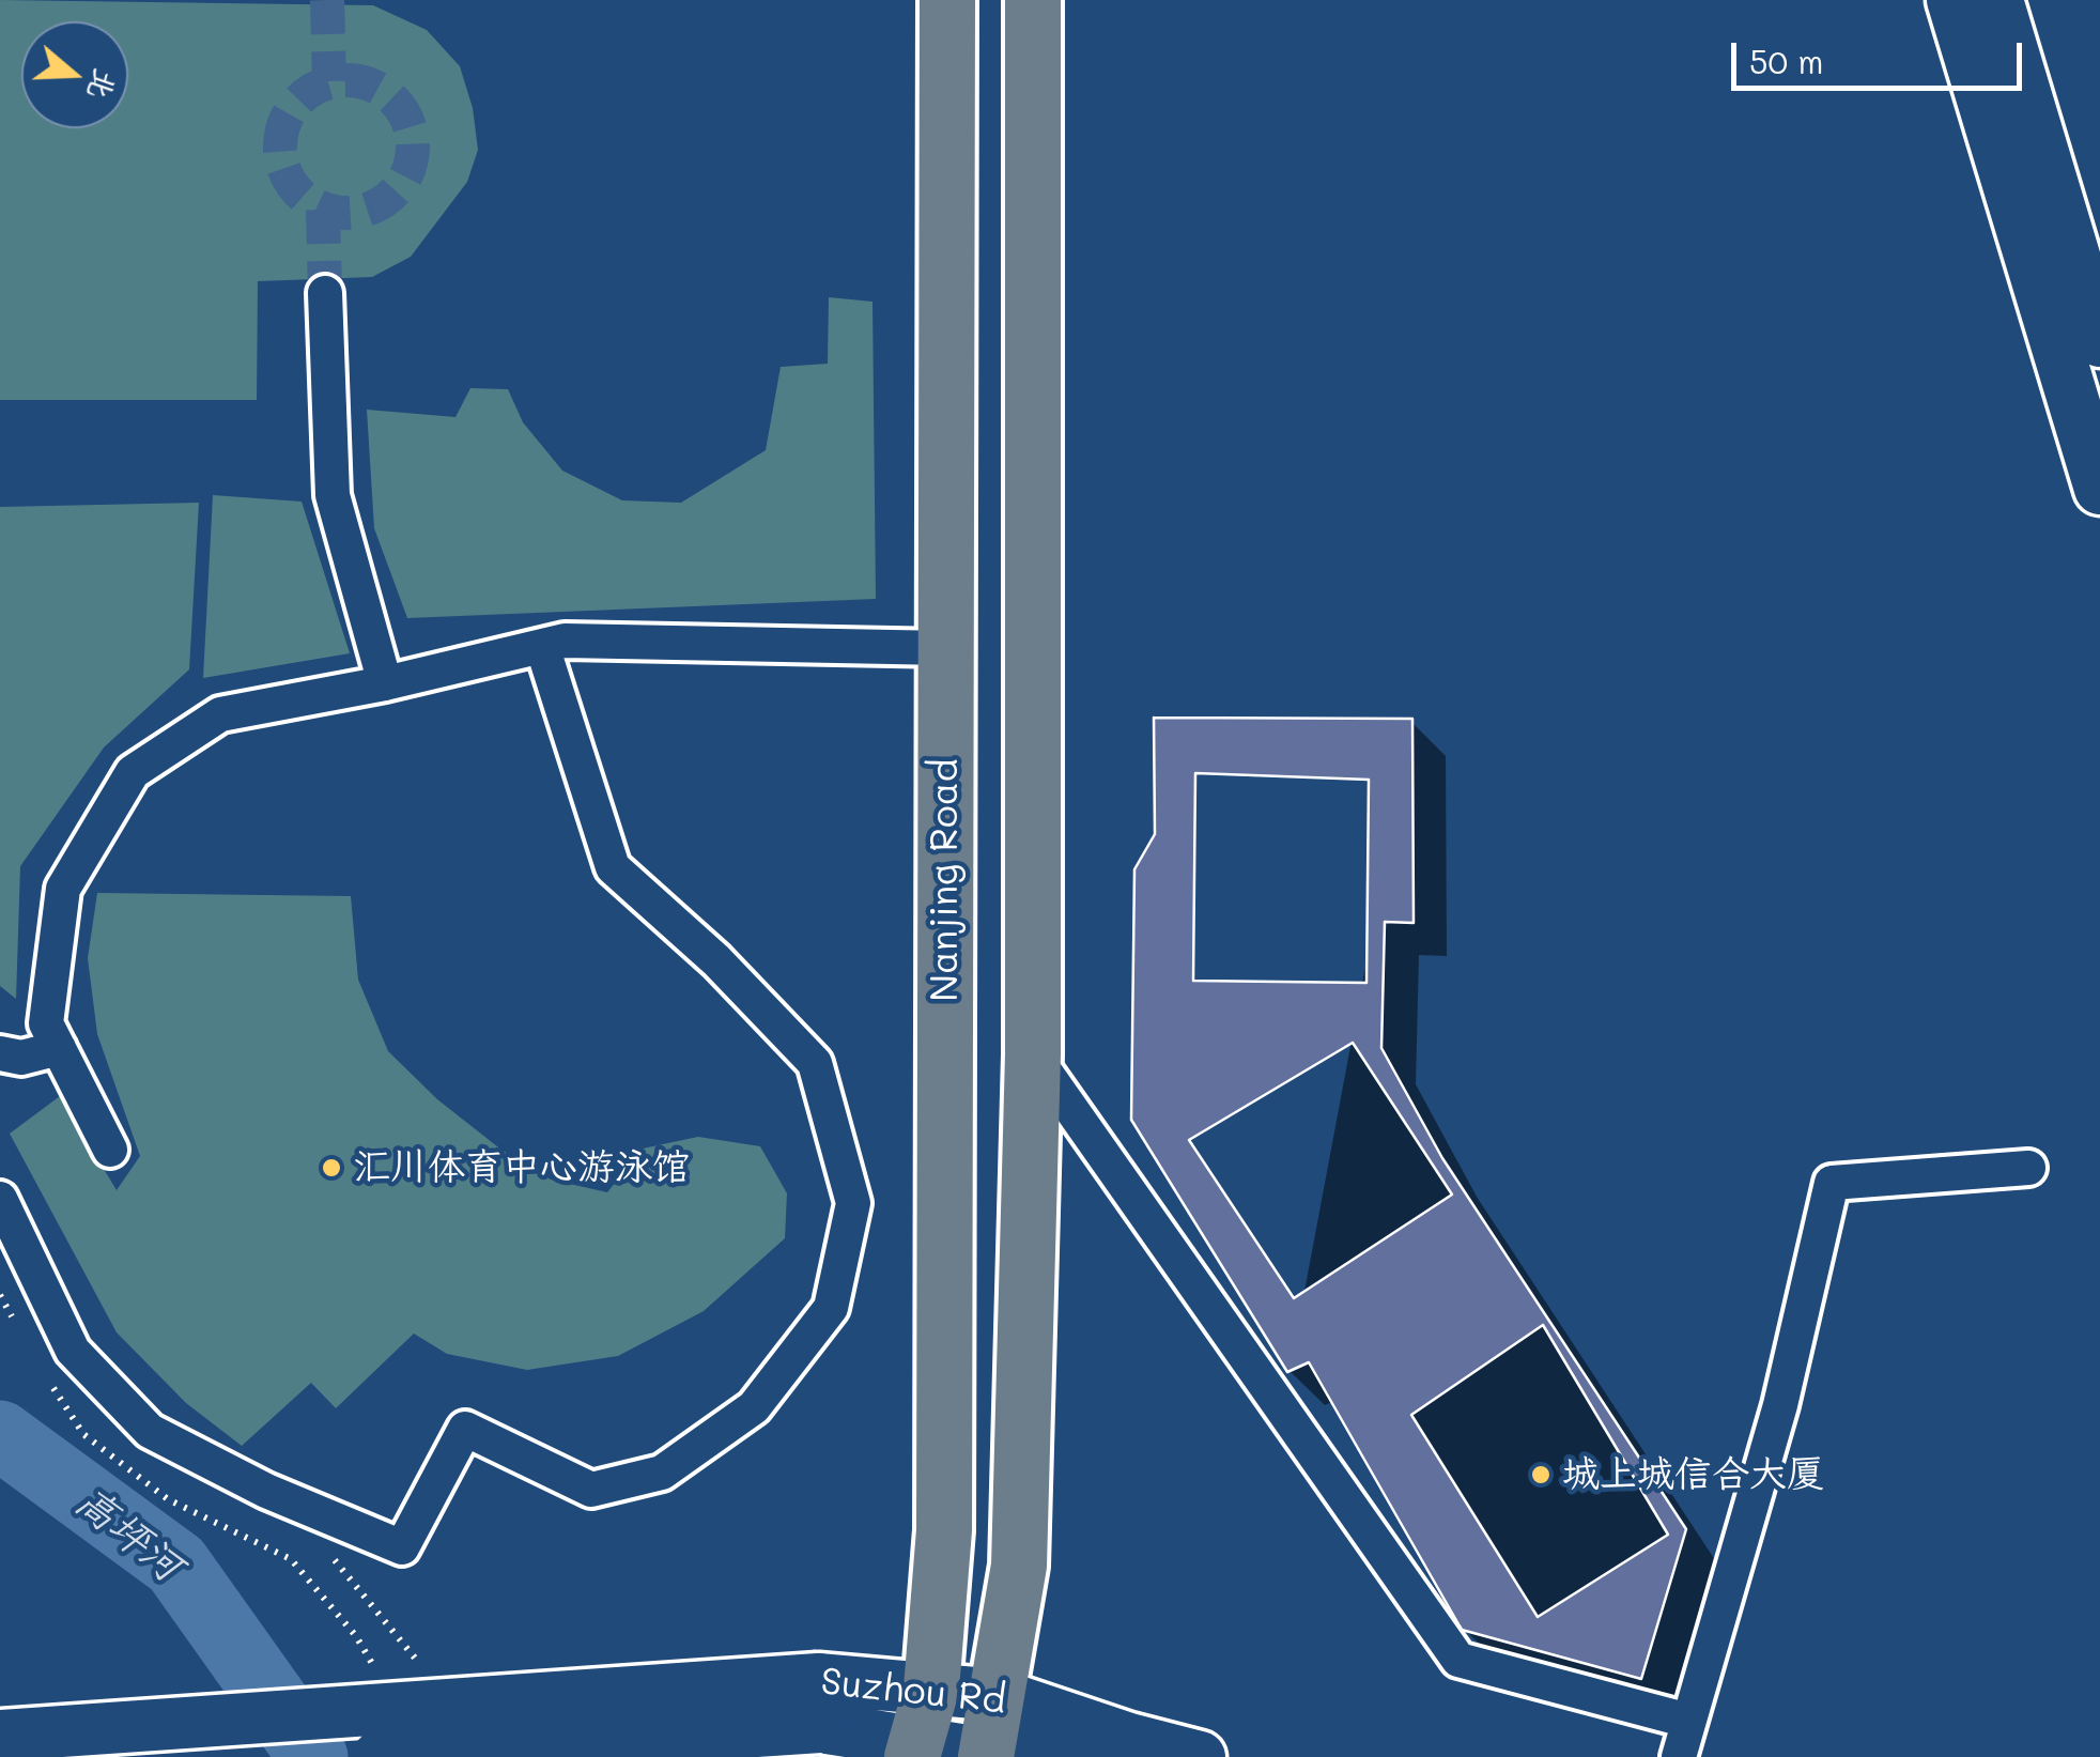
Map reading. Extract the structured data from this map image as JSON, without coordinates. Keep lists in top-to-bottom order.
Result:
{
  "streets": {
    "main road": ["Nanjing Road"],
    "street": ["Suzhou Rd"]
  },
  "crossings": [
    ["Nanjing Road", "Suzhou Rd"]
  ],
  "water": ["高坪河"],
  "places": ["汇川体育中心游泳馆", "城上城信合大厦"],
  "scale_bar": "50 m",
  "north": "right"
}
